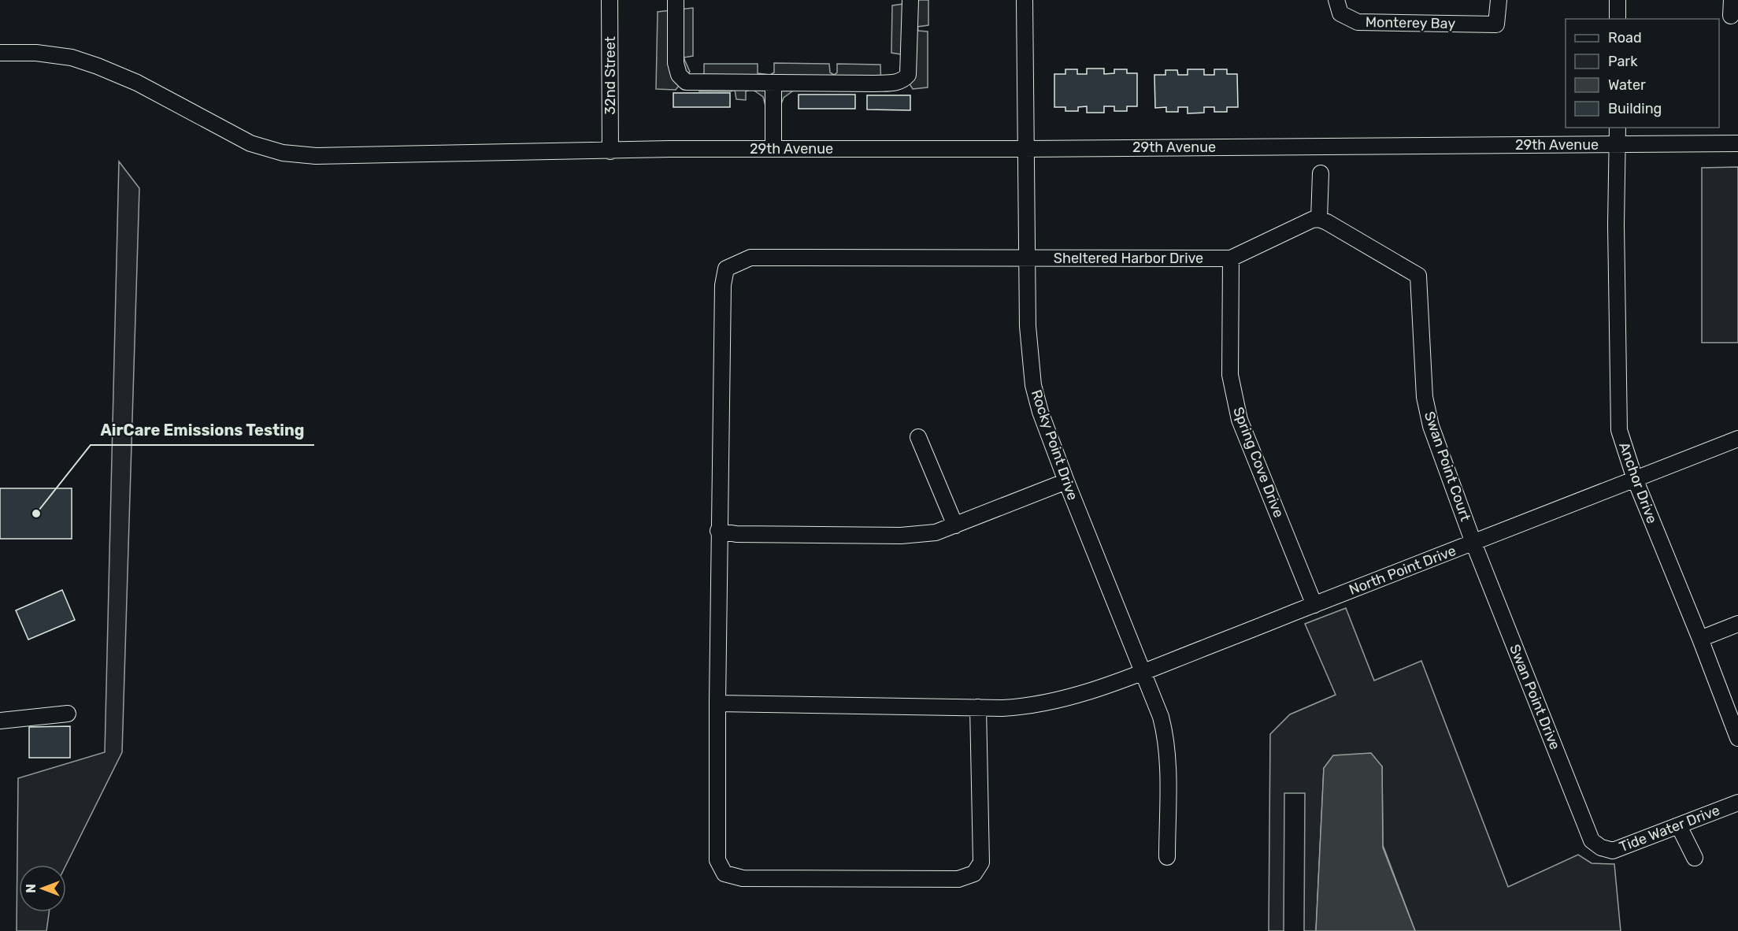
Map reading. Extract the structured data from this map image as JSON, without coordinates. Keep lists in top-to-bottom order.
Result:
{
  "streets": {
    "street": [
      "Monterey Bay",
      "32nd Street",
      "29th Avenue",
      "Sheltered Harbor Drive",
      "Rocky Point Drive",
      "Spring Cove Drive",
      "Swan Point Court",
      "Anchor Drive",
      "North Point Drive",
      "Swan Point Drive",
      "Tide Water Drive"
    ]
  },
  "crossings": [
    ["32nd Street", "29th Avenue"],
    ["29th Avenue", "Rocky Point Drive"],
    ["29th Avenue", "Anchor Drive"],
    ["Sheltered Harbor Drive", "Rocky Point Drive"],
    ["Sheltered Harbor Drive", "Spring Cove Drive"],
    ["Rocky Point Drive", "North Point Drive"],
    ["Spring Cove Drive", "North Point Drive"],
    ["Swan Point Court", "North Point Drive"],
    ["Swan Point Court", "Swan Point Drive"],
    ["Anchor Drive", "North Point Drive"],
    ["North Point Drive", "Swan Point Drive"],
    ["Swan Point Drive", "Tide Water Drive"]
  ],
  "places": ["AirCare Emissions Testing"],
  "legend": [
    "Road",
    "Park",
    "Water",
    "Building"
  ],
  "north": "left"
}
